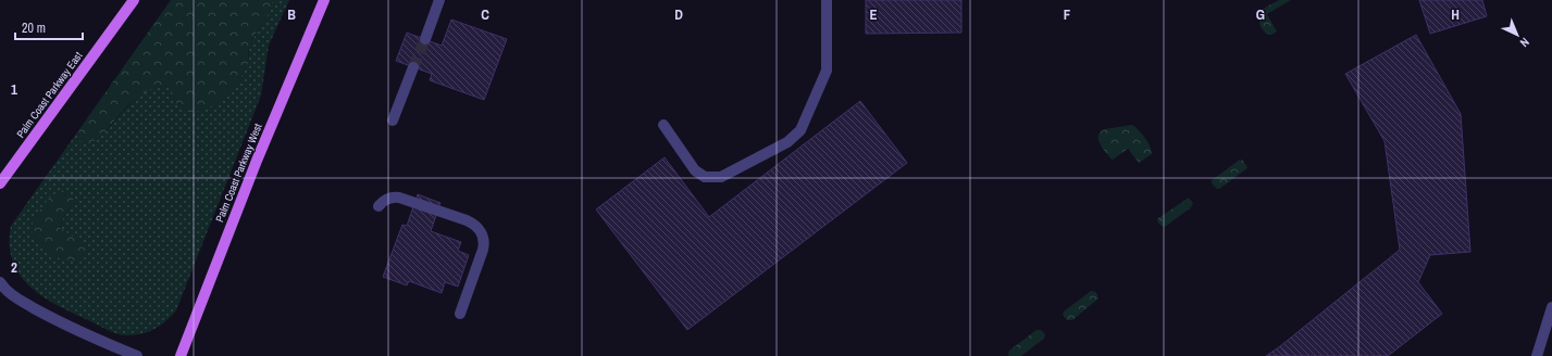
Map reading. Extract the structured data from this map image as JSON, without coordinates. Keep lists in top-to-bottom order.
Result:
{
  "streets": {
    "main road": ["Palm Coast Parkway East", "Palm Coast Parkway West"]
  },
  "scale_bar": "20 m",
  "north": "bottom right",
  "grid": {
    "columns": [
      "B",
      "C",
      "D",
      "E",
      "F",
      "G",
      "H"
    ],
    "rows": ["1", "2"]
  }
}
